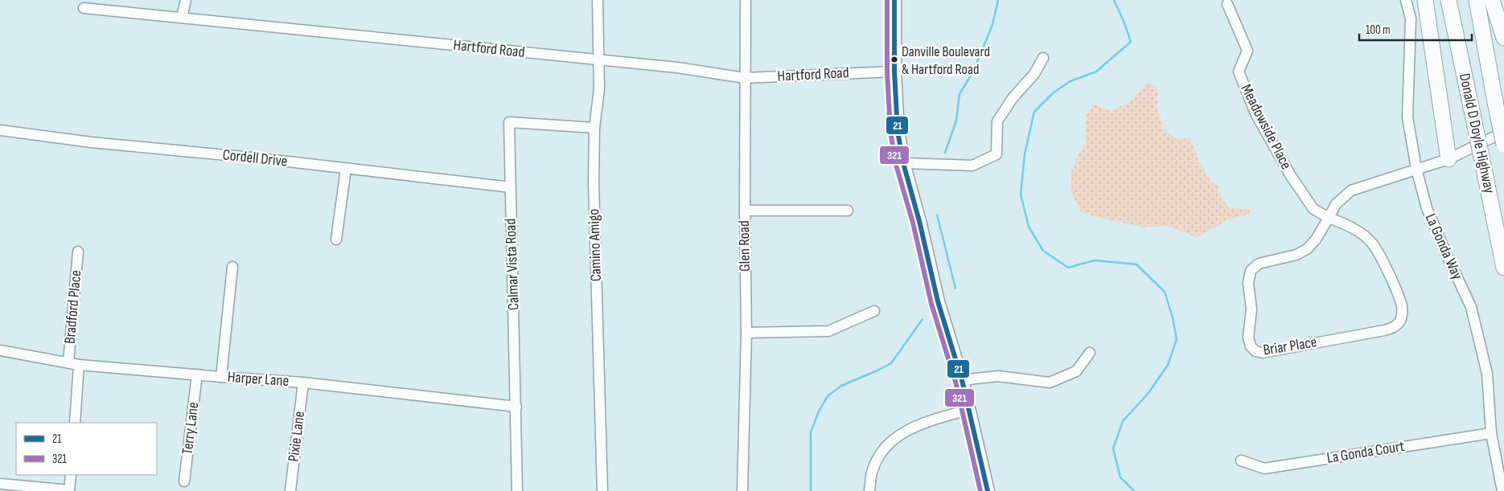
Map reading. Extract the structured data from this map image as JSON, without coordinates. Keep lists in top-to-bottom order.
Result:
{
  "streets": {
    "highway": ["Donald D Doyle Highway"],
    "street": [
      "Hartford Road",
      "Meadowside Place",
      "Cordell Drive",
      "Camino Amigo",
      "Glen Road",
      "La Gonda Way",
      "Calmar Vista Road",
      "Bradford Place",
      "Briar Place",
      "Harper Lane",
      "Terry Lane",
      "Pixie Lane",
      "La Gonda Court"
    ]
  },
  "crossings": [
    ["Hartford Road", "Camino Amigo"],
    ["Hartford Road", "Glen Road"],
    ["Meadowside Place", "Briar Place"],
    ["Cordell Drive", "Calmar Vista Road"],
    ["Camino Amigo", "Calmar Vista Road"],
    ["La Gonda Way", "La Gonda Court"],
    ["Calmar Vista Road", "Harper Lane"],
    ["Bradford Place", "Harper Lane"],
    ["Harper Lane", "Terry Lane"],
    ["Harper Lane", "Pixie Lane"]
  ],
  "places": ["Danville Boulevard & Hartford Road"],
  "lines": ["transit line 21", "transit line 321"],
  "legend": ["21", "321"],
  "scale_bar": "100 m"
}
